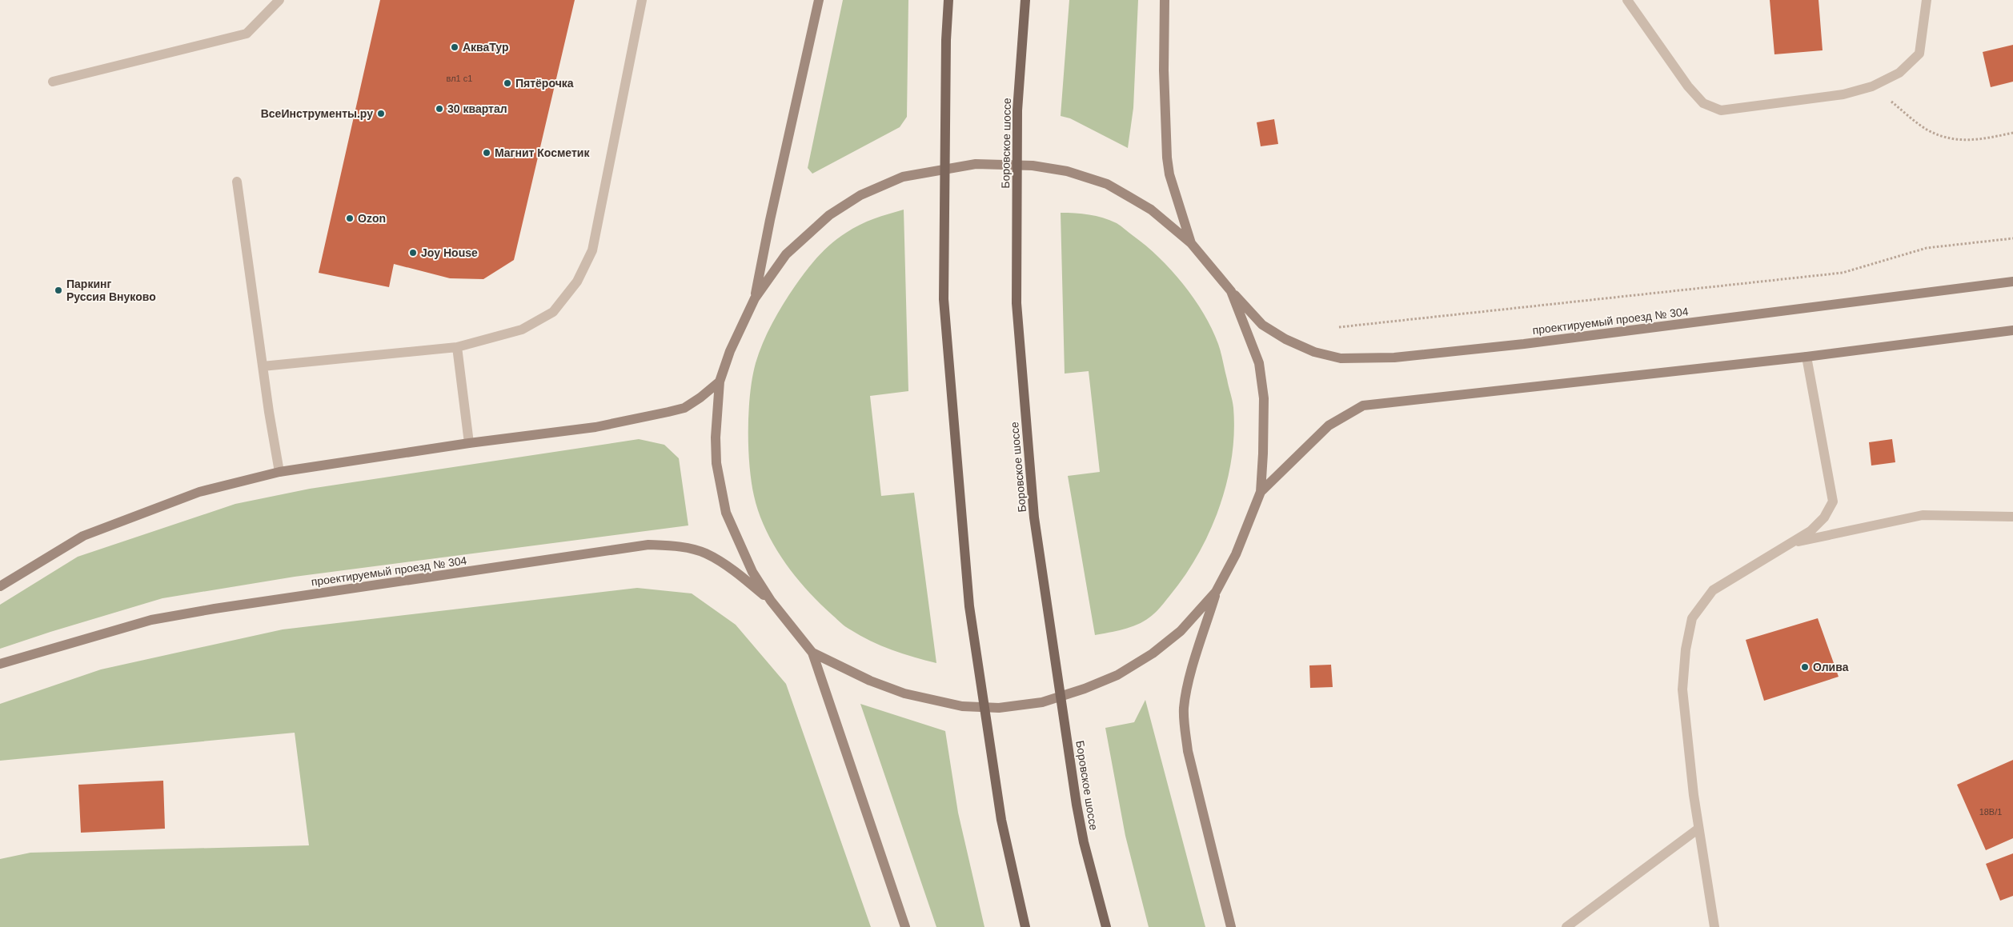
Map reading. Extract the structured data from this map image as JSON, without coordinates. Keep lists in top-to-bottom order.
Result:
{
  "streets": {
    "main road": ["Боровское шоссе", "проектируемый проезд № 304"]
  },
  "places": [
    "АкваТур",
    "Пятёрочка",
    "30 квартал",
    "ВсеИнструменты.ру",
    "Магнит Косметик",
    "Ozon",
    "Joy House",
    "Паркинг Руссия Внуково",
    "Олива"
  ],
  "house_numbers": ["вл1 с1", "18В/1"]
}
